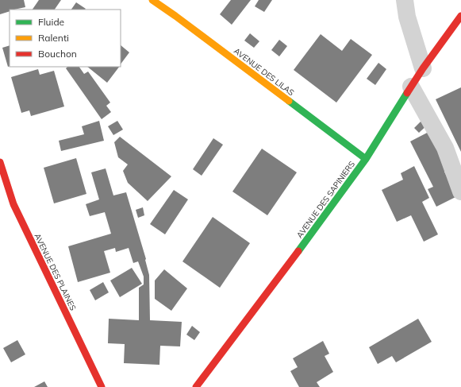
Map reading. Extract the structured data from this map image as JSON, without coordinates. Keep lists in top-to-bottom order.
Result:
{
  "streets": {
    "street": ["AVENUE DES LILAS", "AVENUE DES SAPINIERS", "AVENUE DES PLAINES"]
  },
  "crossings": [
    ["AVENUE DES LILAS", "AVENUE DES SAPINIERS"]
  ],
  "legend": ["Fluide", "Ralenti", "Bouchon"]
}
